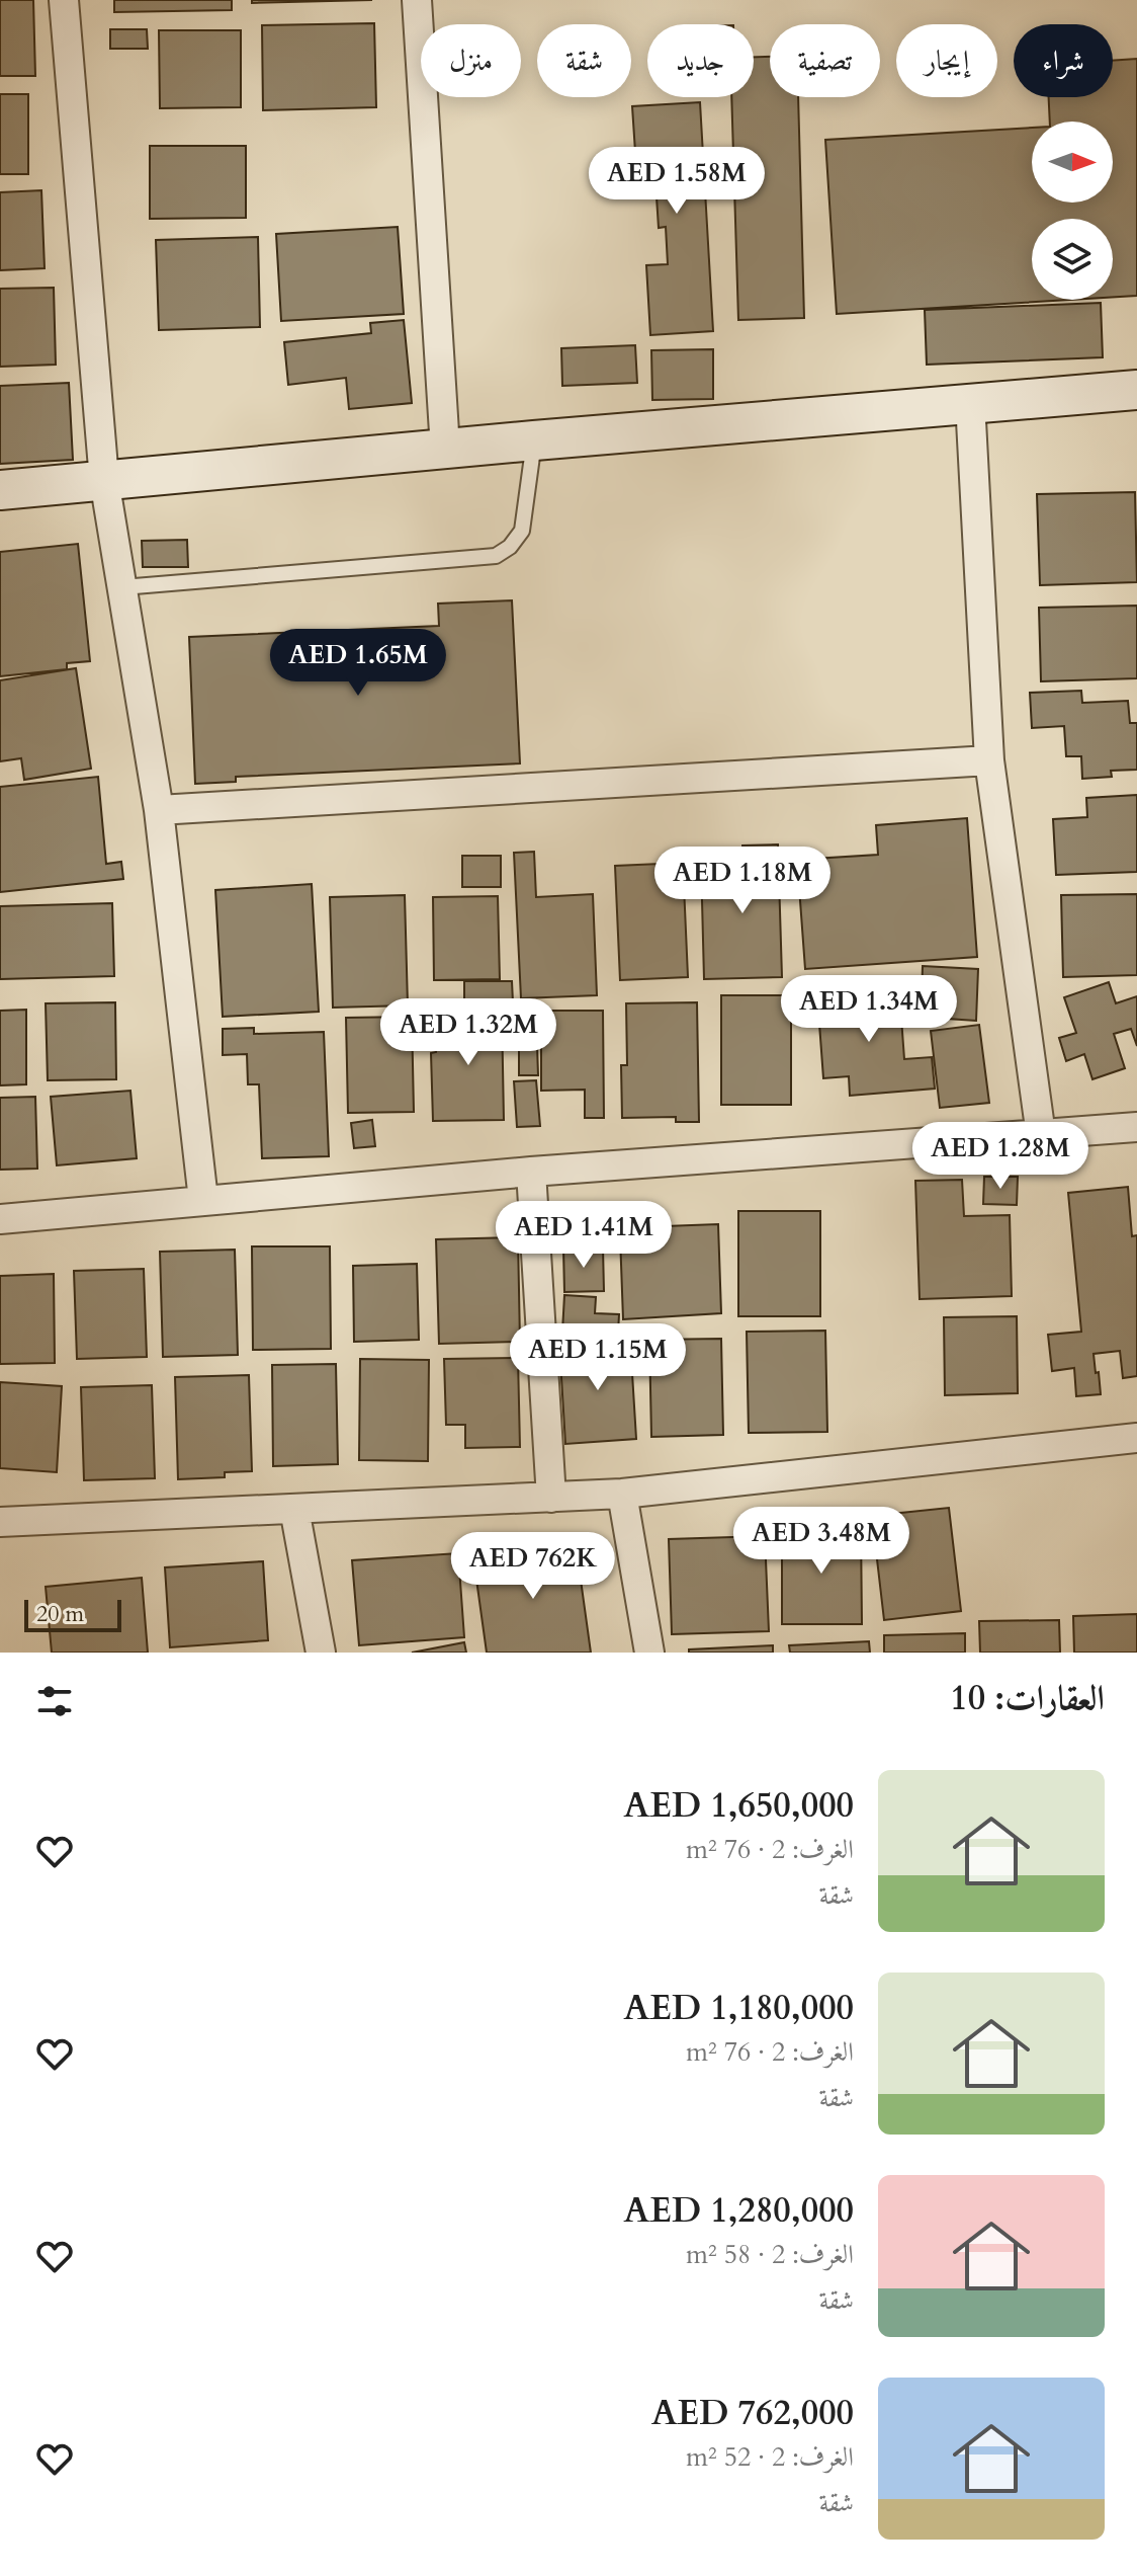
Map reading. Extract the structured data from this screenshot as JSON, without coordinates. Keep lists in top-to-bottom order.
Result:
{
  "scale_bar": "20 m",
  "north": "right",
  "page": {
    "chip": [
      "شراء",
      "إيجار",
      "تصفية",
      "جديد",
      "شقة",
      "منزل"
    ],
    "price": [
      "AED 1.58M",
      "AED 1.65M",
      "AED 1.18M",
      "AED 1.34M",
      "AED 1.32M",
      "AED 1.28M",
      "AED 1.41M",
      "AED 1.15M",
      "AED 3.48M",
      "AED 762K"
    ],
    "scale": "20 m",
    "heading": "العقارات: 10",
    "list": [
      {
        "name": "AED 1,650,000",
        "note": "الغرف: 2 · 76 m² · شقة"
      },
      {
        "name": "AED 1,180,000",
        "note": "الغرف: 2 · 76 m² · شقة"
      },
      {
        "name": "AED 1,280,000",
        "note": "الغرف: 2 · 58 m² · شقة"
      },
      {
        "name": "AED 762,000",
        "note": "الغرف: 2 · 52 m² · شقة"
      }
    ]
  }
}
